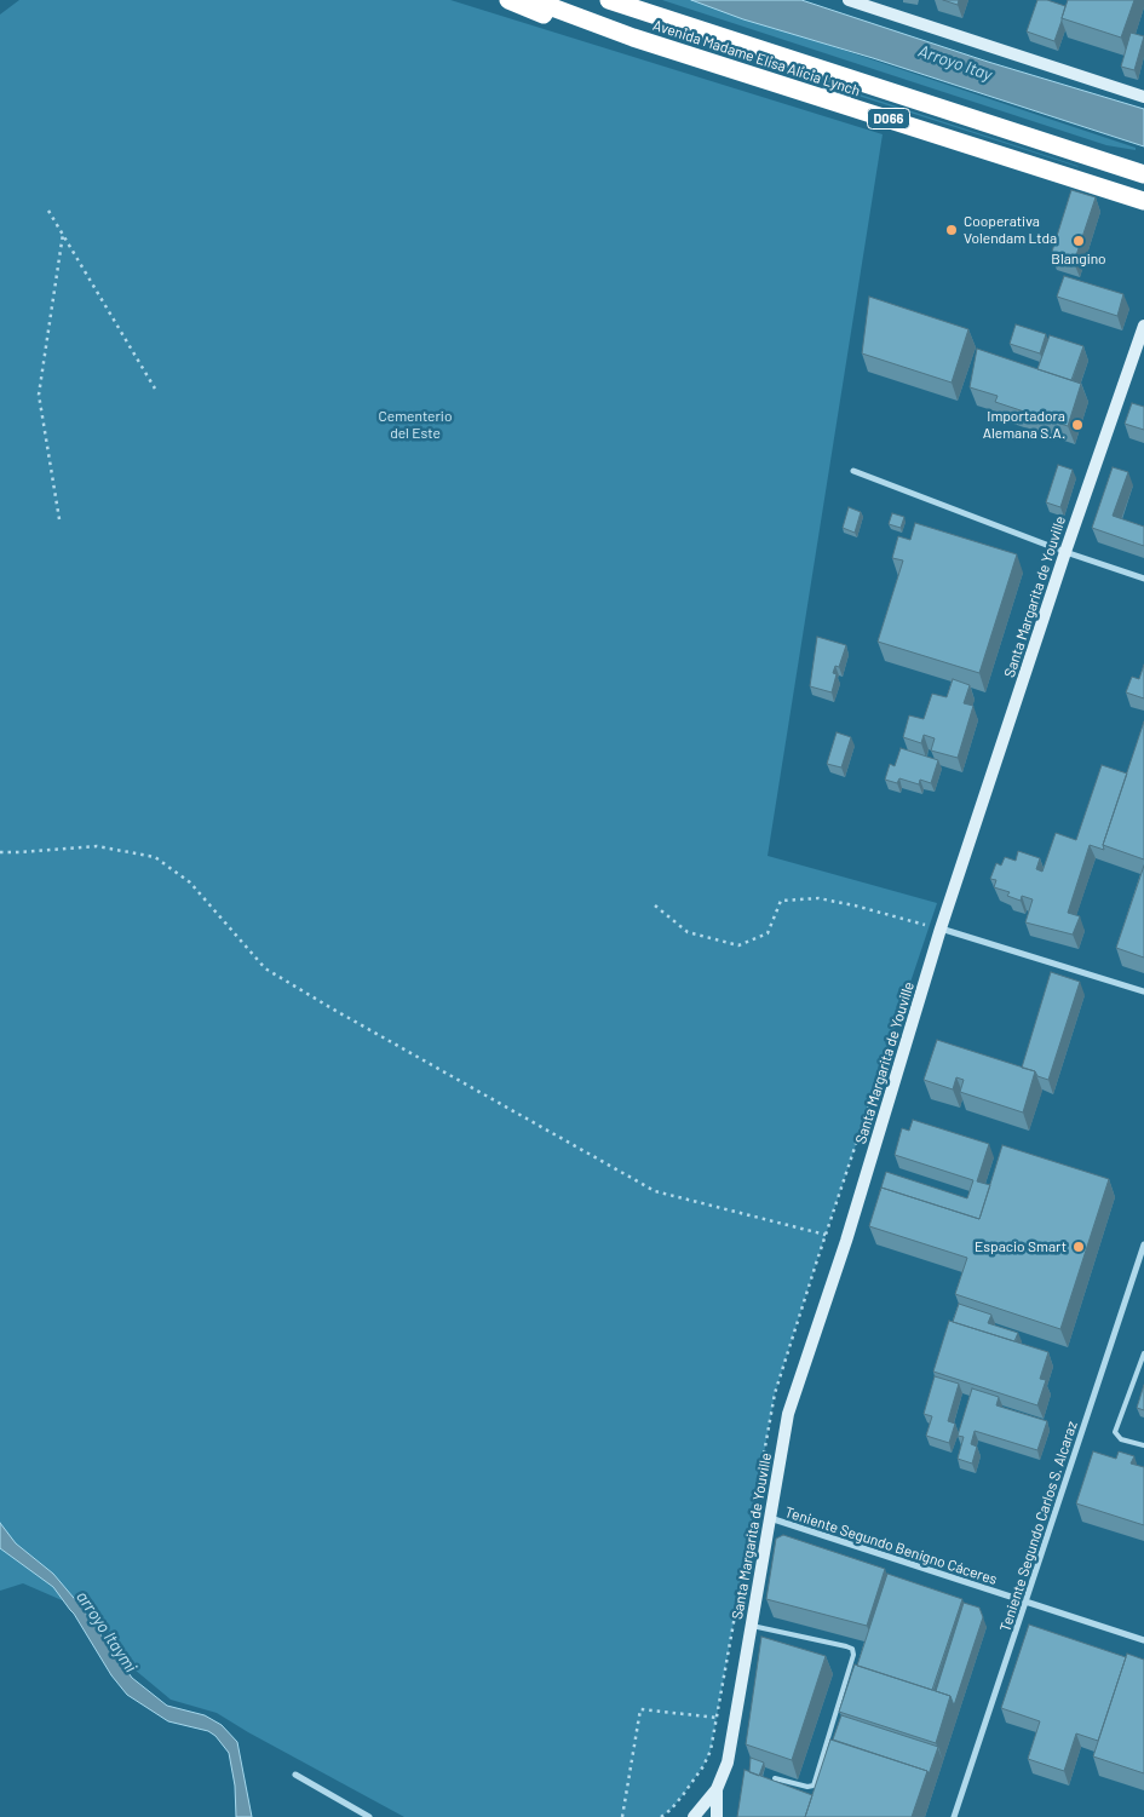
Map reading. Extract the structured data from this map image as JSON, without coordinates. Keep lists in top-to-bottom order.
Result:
{
  "streets": {
    "highway": ["Avenida Madame Elisa Alicia Lynch", "D066"],
    "street": ["Santa Margarita de Youville", "Teniente Segundo Carlos S. Alcaraz", "Teniente Segundo Benigno Cáceres"]
  },
  "crossings": [
    ["Santa Margarita de Youville", "Teniente Segundo Benigno Cáceres"],
    ["Teniente Segundo Carlos S. Alcaraz", "Teniente Segundo Benigno Cáceres"]
  ],
  "water": ["Arroyo Itay", "arroyo Itaymi"],
  "parks": ["Cementerio del Este"],
  "places": [
    "Cooperativa Volendam Ltda",
    "Blangino",
    "Importadora Alemana S.A.",
    "Espacio Smart"
  ]
}
